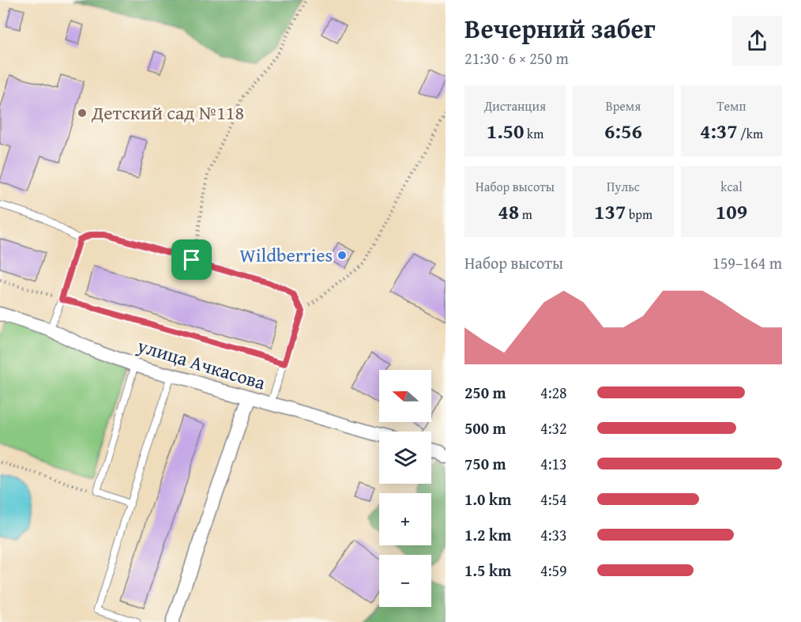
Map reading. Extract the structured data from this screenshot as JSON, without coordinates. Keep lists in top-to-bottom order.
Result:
{
  "streets": {
    "street": ["улица Ачкасова"]
  },
  "places": ["Детский сад №118", "Wildberries"],
  "north": "left",
  "page": {
    "heading": ["Вечерний забег", "21:30 · 6 × 250 m"],
    "stats": [
      ["Дистанция", "1.50 km"],
      ["Время", "6:56"],
      ["Темп", "4:37 /km"],
      ["Набор высоты", "48 m"],
      ["Пульс", "137 bpm"],
      ["kcal", "109"]
    ],
    "chart": ["Набор высоты", "159–164 m"],
    "map_buttons": ["+", "−"],
    "list": [
      {
        "name": "250 m",
        "note": "4:28"
      },
      {
        "name": "500 m",
        "note": "4:32"
      },
      {
        "name": "750 m",
        "note": "4:13"
      },
      {
        "name": "1.0 km",
        "note": "4:54"
      },
      {
        "name": "1.2 km",
        "note": "4:33"
      },
      {
        "name": "1.5 km",
        "note": "4:59"
      }
    ]
  }
}
